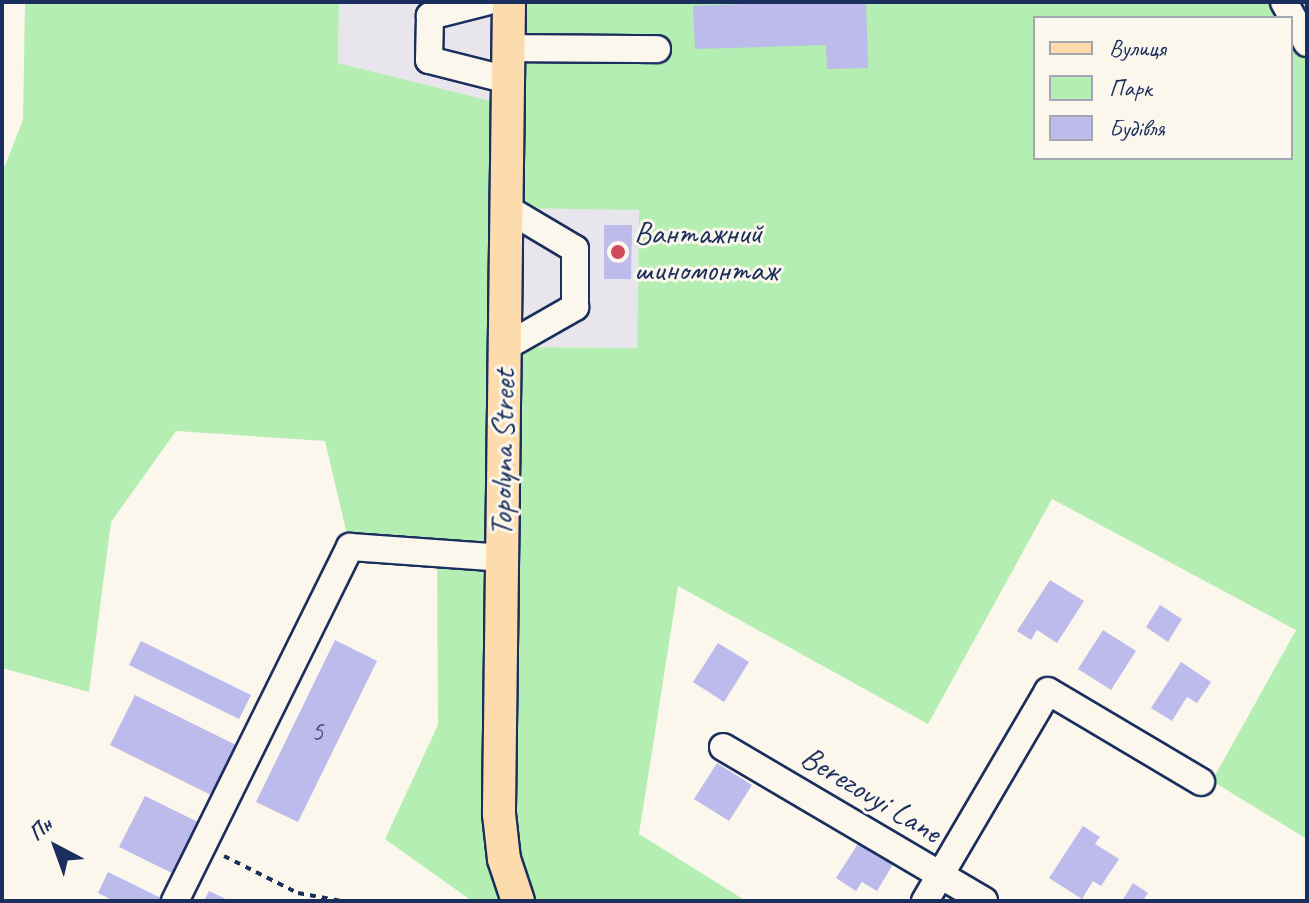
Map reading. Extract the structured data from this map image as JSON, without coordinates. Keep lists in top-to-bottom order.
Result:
{
  "streets": {
    "main road": ["Topolyna Street"],
    "street": ["Berezovyi Lane"]
  },
  "places": ["Вантажний шиномонтаж"],
  "house_numbers": ["5"],
  "legend": ["Вулиця", "Парк", "Будівля"],
  "north": "top left"
}
